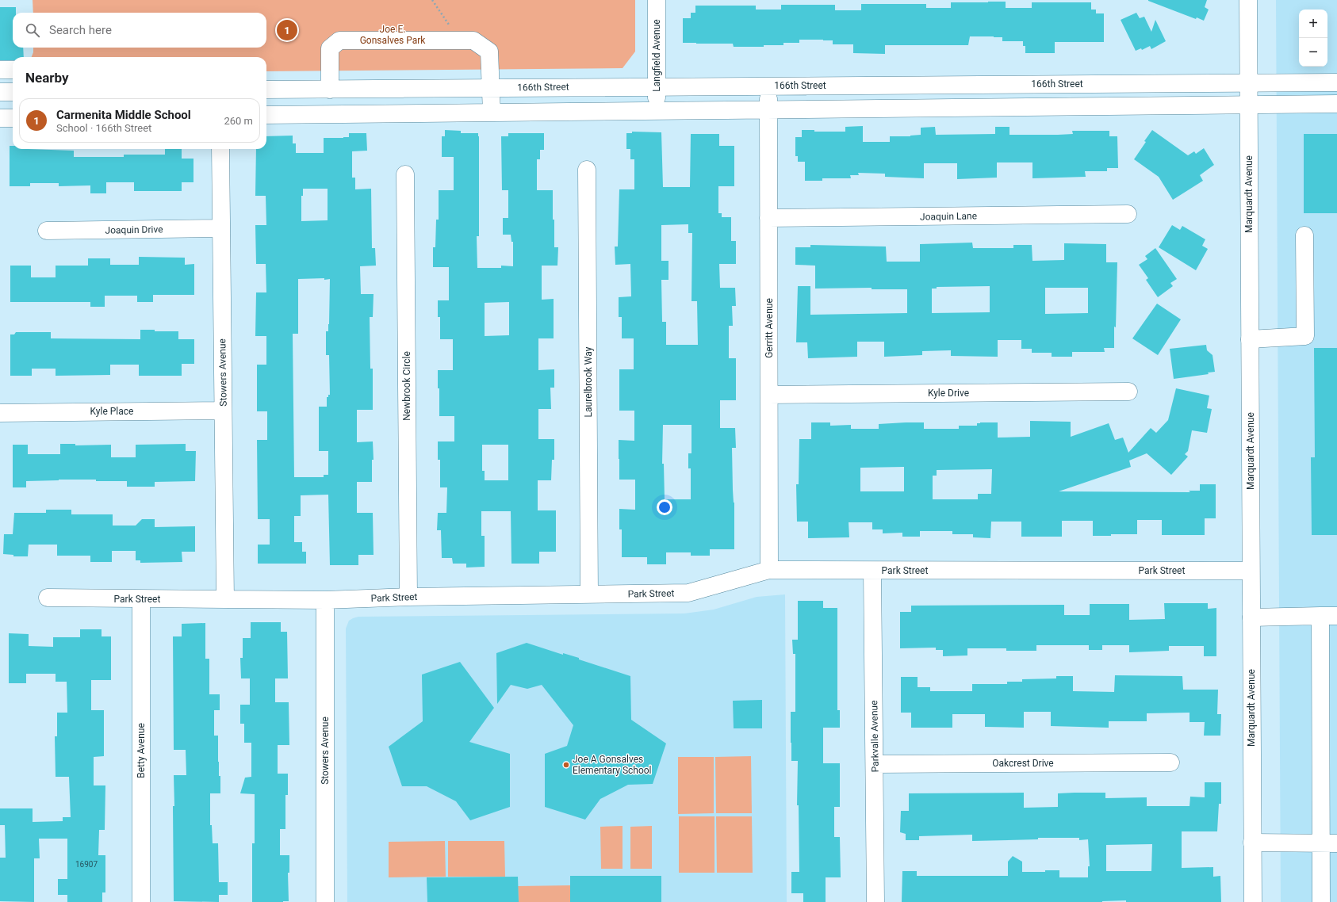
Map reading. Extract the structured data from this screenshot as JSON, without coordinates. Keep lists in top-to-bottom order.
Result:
{
  "streets": {
    "street": [
      "Langfield Avenue",
      "166th Street",
      "Marquardt Avenue",
      "Joaquin Lane",
      "Joaquin Drive",
      "Gerritt Avenue",
      "Stowers Avenue",
      "Laurelbrook Way",
      "Newbrook Circle",
      "Kyle Drive",
      "Kyle Place",
      "Park Street",
      "Parkvalle Avenue",
      "Betty Avenue",
      "Oakcrest Drive"
    ]
  },
  "crossings": [
    ["Langfield Avenue", "166th Street"],
    ["166th Street", "Marquardt Avenue"],
    ["166th Street", "Gerritt Avenue"],
    ["Marquardt Avenue", "Park Street"],
    ["Joaquin Lane", "Gerritt Avenue"],
    ["Joaquin Drive", "Stowers Avenue"],
    ["Gerritt Avenue", "Kyle Drive"],
    ["Gerritt Avenue", "Park Street"],
    ["Stowers Avenue", "Kyle Place"],
    ["Stowers Avenue", "Park Street"],
    ["Laurelbrook Way", "Park Street"],
    ["Newbrook Circle", "Park Street"],
    ["Park Street", "Parkvalle Avenue"],
    ["Park Street", "Betty Avenue"],
    ["Parkvalle Avenue", "Oakcrest Drive"]
  ],
  "parks": ["Joe E. Gonsalves Park"],
  "places": ["Joe A Gonsalves Elementary School"],
  "house_numbers": ["16907"],
  "page": {
    "map_buttons": ["+", "−"],
    "search": "Search here",
    "pins": "1",
    "heading": "Nearby",
    "list": [
      {
        "mark": "1",
        "name": "Carmenita Middle School",
        "note": "School · 166th Street",
        "value": "260 m"
      }
    ]
  }
}
